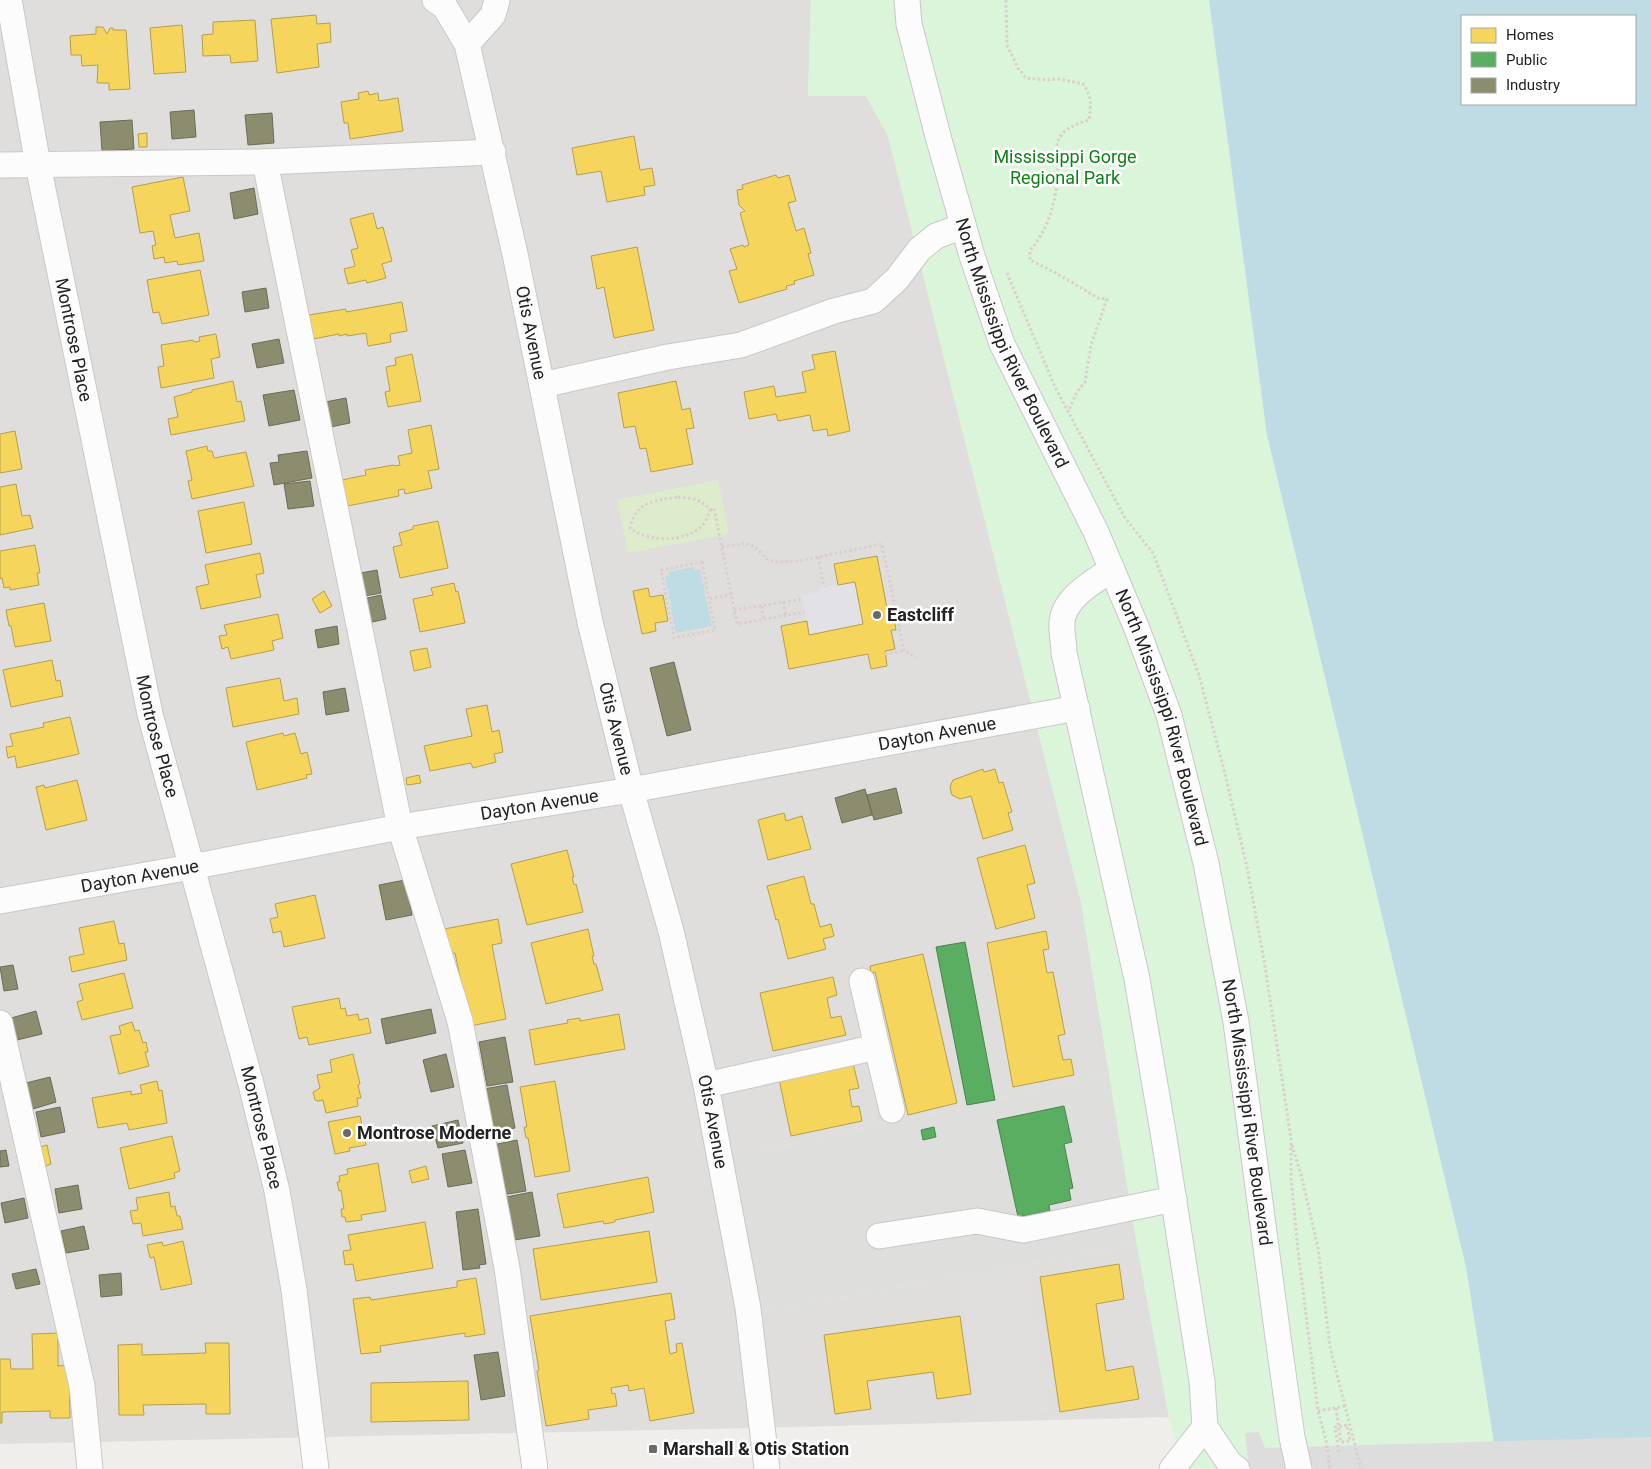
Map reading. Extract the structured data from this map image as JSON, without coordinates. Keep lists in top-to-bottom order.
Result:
{
  "streets": {
    "street": [
      "Otis Avenue",
      "Montrose Place",
      "North Mississippi River Boulevard",
      "Dayton Avenue"
    ]
  },
  "crossings": [
    ["Otis Avenue", "Dayton Avenue"],
    ["Montrose Place", "Dayton Avenue"]
  ],
  "parks": ["Mississippi Gorge Regional Park"],
  "places": {
    "other": ["Eastcliff", "Montrose Moderne"],
    "transit": ["Marshall & Otis Station"]
  },
  "legend": ["Homes", "Public", "Industry"]
}
